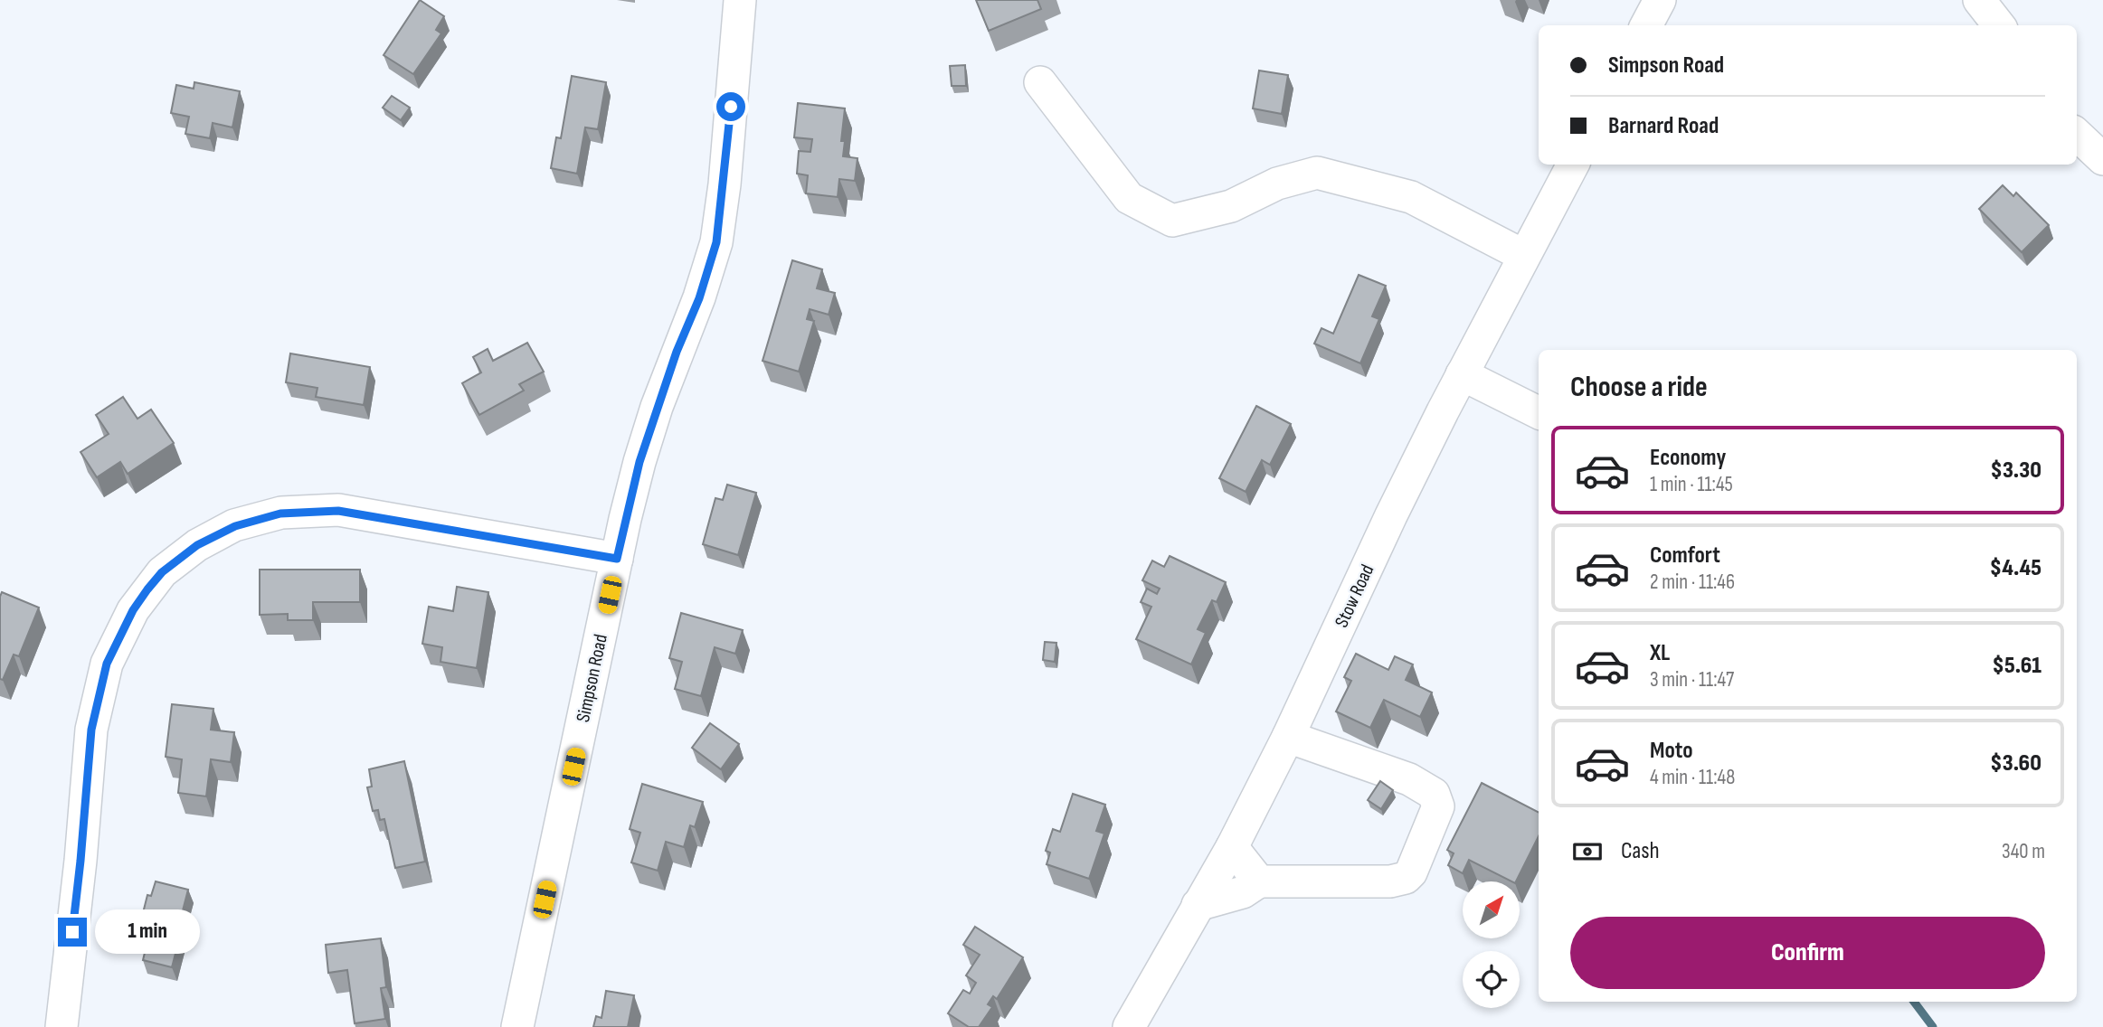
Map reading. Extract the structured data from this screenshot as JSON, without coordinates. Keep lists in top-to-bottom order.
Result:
{
  "streets": {
    "street": ["Stow Road", "Simpson Road"]
  },
  "north": "top right",
  "page": {
    "banner": ["Simpson Road", "Barnard Road"],
    "heading": "Choose a ride",
    "list": [
      {
        "name": "Economy",
        "note": "1 min · 11:45",
        "value": "$3.30"
      },
      {
        "name": "Comfort",
        "note": "2 min · 11:46",
        "value": "$4.45"
      },
      {
        "name": "XL",
        "note": "3 min · 11:47",
        "value": "$5.61"
      },
      {
        "name": "Moto",
        "note": "4 min · 11:48",
        "value": "$3.60"
      }
    ],
    "pay": ["Cash", "340 m"],
    "buttons": "Confirm",
    "bubble": "1 min"
  }
}
